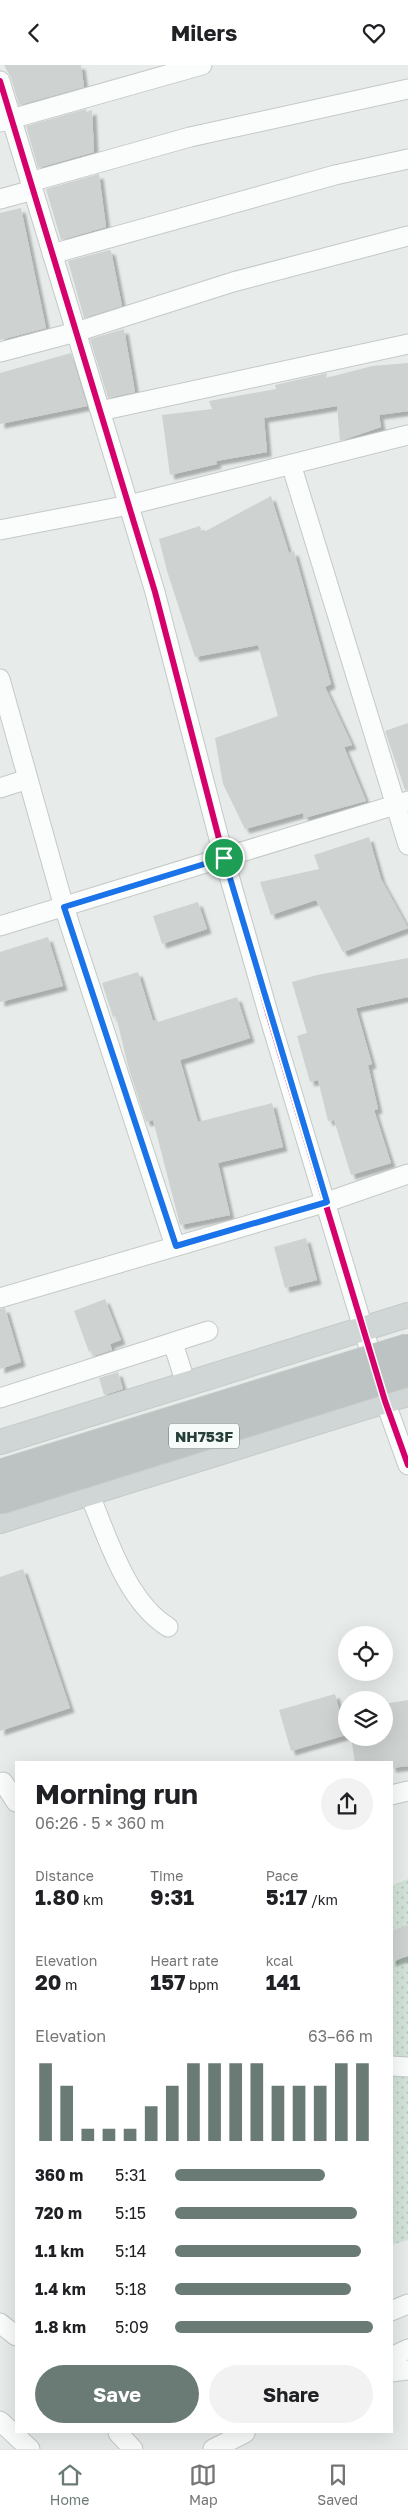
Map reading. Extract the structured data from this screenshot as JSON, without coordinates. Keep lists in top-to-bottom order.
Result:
{
  "streets": {
    "highway": ["NH753F"]
  },
  "page": {
    "header": "Milers",
    "heading": ["Morning run", "06:26 · 5 × 360 m"],
    "stats": [
      ["Distance", "1.80 km"],
      ["Time", "9:31"],
      ["Pace", "5:17 /km"],
      ["Elevation", "20 m"],
      ["Heart rate", "157 bpm"],
      ["kcal", "141"]
    ],
    "chart": ["Elevation", "63–66 m"],
    "list": [
      {
        "name": "360 m",
        "note": "5:31"
      },
      {
        "name": "720 m",
        "note": "5:15"
      },
      {
        "name": "1.1 km",
        "note": "5:14"
      },
      {
        "name": "1.4 km",
        "note": "5:18"
      },
      {
        "name": "1.8 km",
        "note": "5:09"
      }
    ],
    "buttons": ["Save", "Share"],
    "tabs": ["Home", "Map", "Saved"]
  }
}
